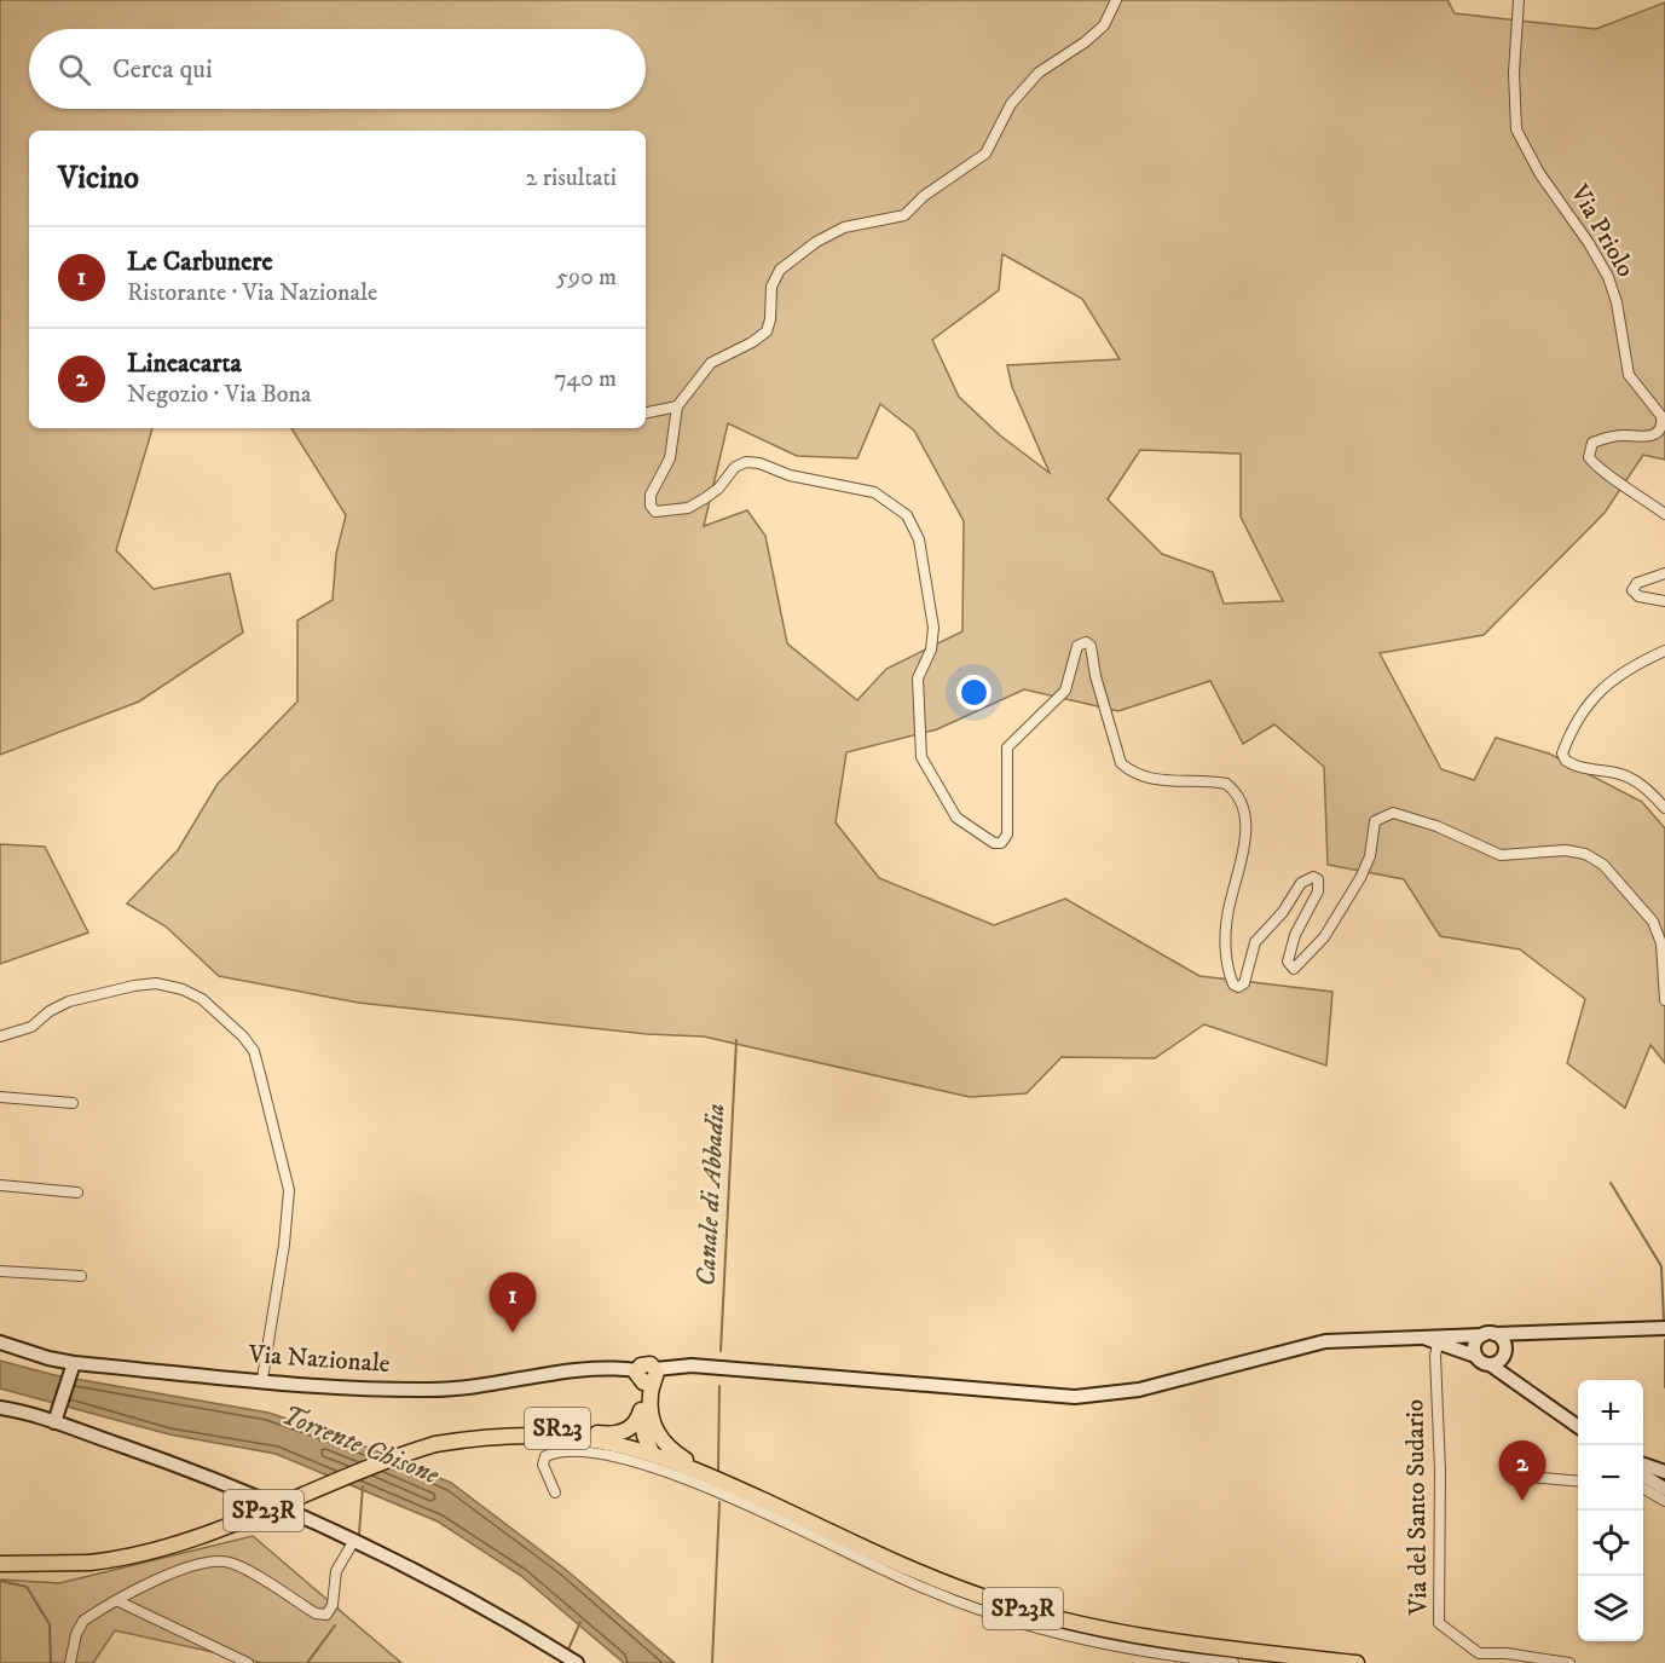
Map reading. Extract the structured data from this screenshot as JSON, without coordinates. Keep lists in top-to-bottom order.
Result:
{
  "streets": {
    "main road": ["Via Nazionale", "SR23", "SP23R"],
    "street": ["Via Priolo", "Via del Santo Sudario"]
  },
  "crossings": [
    ["SR23", "SP23R"]
  ],
  "water": ["Canale di Abbadia", "Torrente Chisone"],
  "page": {
    "search": "Cerca qui",
    "heading": ["Vicino", "2 risultati"],
    "list": [
      {
        "mark": "1",
        "name": "Le Carbunere",
        "note": "Ristorante · Via Nazionale",
        "value": "590 m"
      },
      {
        "mark": "2",
        "name": "Lineacarta",
        "note": "Negozio · Via Bona",
        "value": "740 m"
      }
    ],
    "pins": ["1", "2"],
    "map_buttons": ["+", "−"]
  }
}
